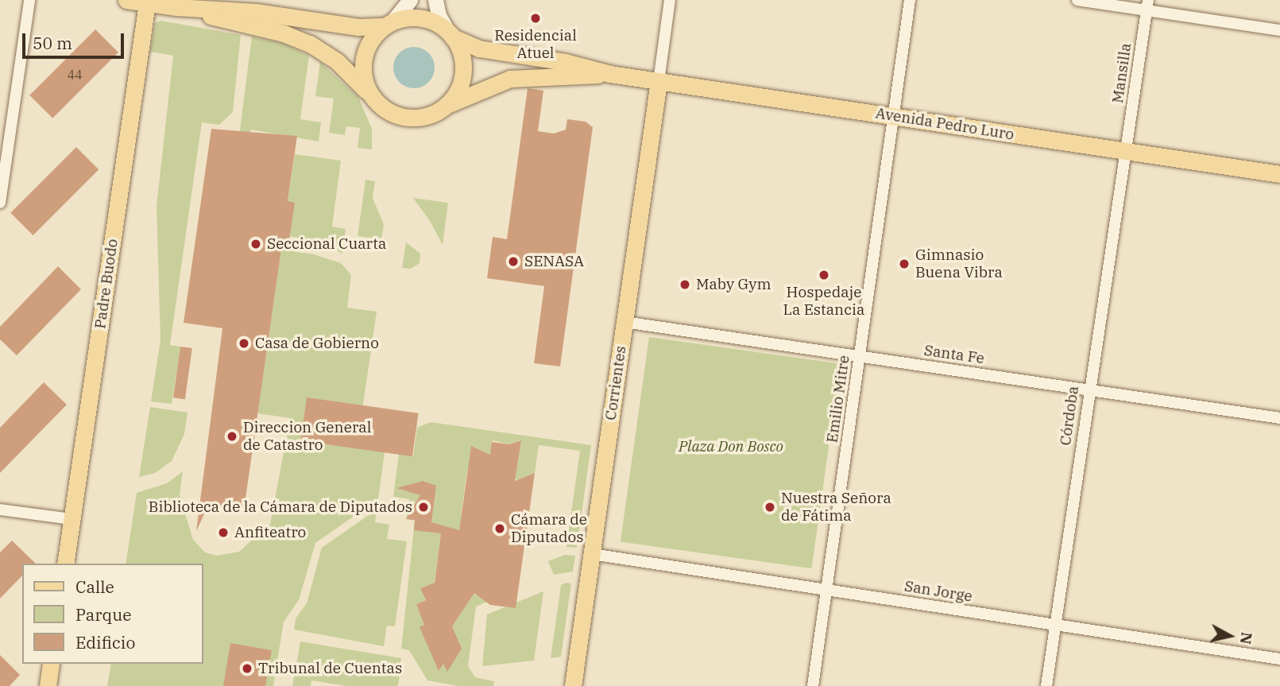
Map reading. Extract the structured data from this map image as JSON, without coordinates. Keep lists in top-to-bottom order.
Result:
{
  "streets": {
    "main road": ["Avenida Pedro Luro", "Padre Buodo", "Corrientes"],
    "street": [
      "Mansilla",
      "Santa Fe",
      "Emilio Mitre",
      "Córdoba",
      "San Jorge"
    ]
  },
  "crossings": [
    ["Mansilla", "Avenida Pedro Luro"],
    ["Mansilla", "Córdoba"],
    ["Avenida Pedro Luro", "Corrientes"],
    ["Avenida Pedro Luro", "Emilio Mitre"],
    ["Avenida Pedro Luro", "Córdoba"],
    ["Santa Fe", "Corrientes"],
    ["Santa Fe", "Emilio Mitre"],
    ["Santa Fe", "Córdoba"],
    ["Corrientes", "San Jorge"],
    ["Emilio Mitre", "San Jorge"],
    ["Córdoba", "San Jorge"]
  ],
  "parks": ["Plaza Don Bosco"],
  "places": [
    "Residencial Atuel",
    "Seccional Cuarta",
    "SENASA",
    "Gimnasio Buena Vibra",
    "Hospedaje La Estancia",
    "Maby Gym",
    "Casa de Gobierno",
    "Direccion General de Catastro",
    "Biblioteca de la Cámara de Diputados",
    "Nuestra Señora de Fátima",
    "Cámara de Diputados",
    "Anfiteatro",
    "Tribunal de Cuentas"
  ],
  "house_numbers": ["44"],
  "legend": ["Calle", "Parque", "Edificio"],
  "scale_bar": "50 m",
  "north": "right"
}
